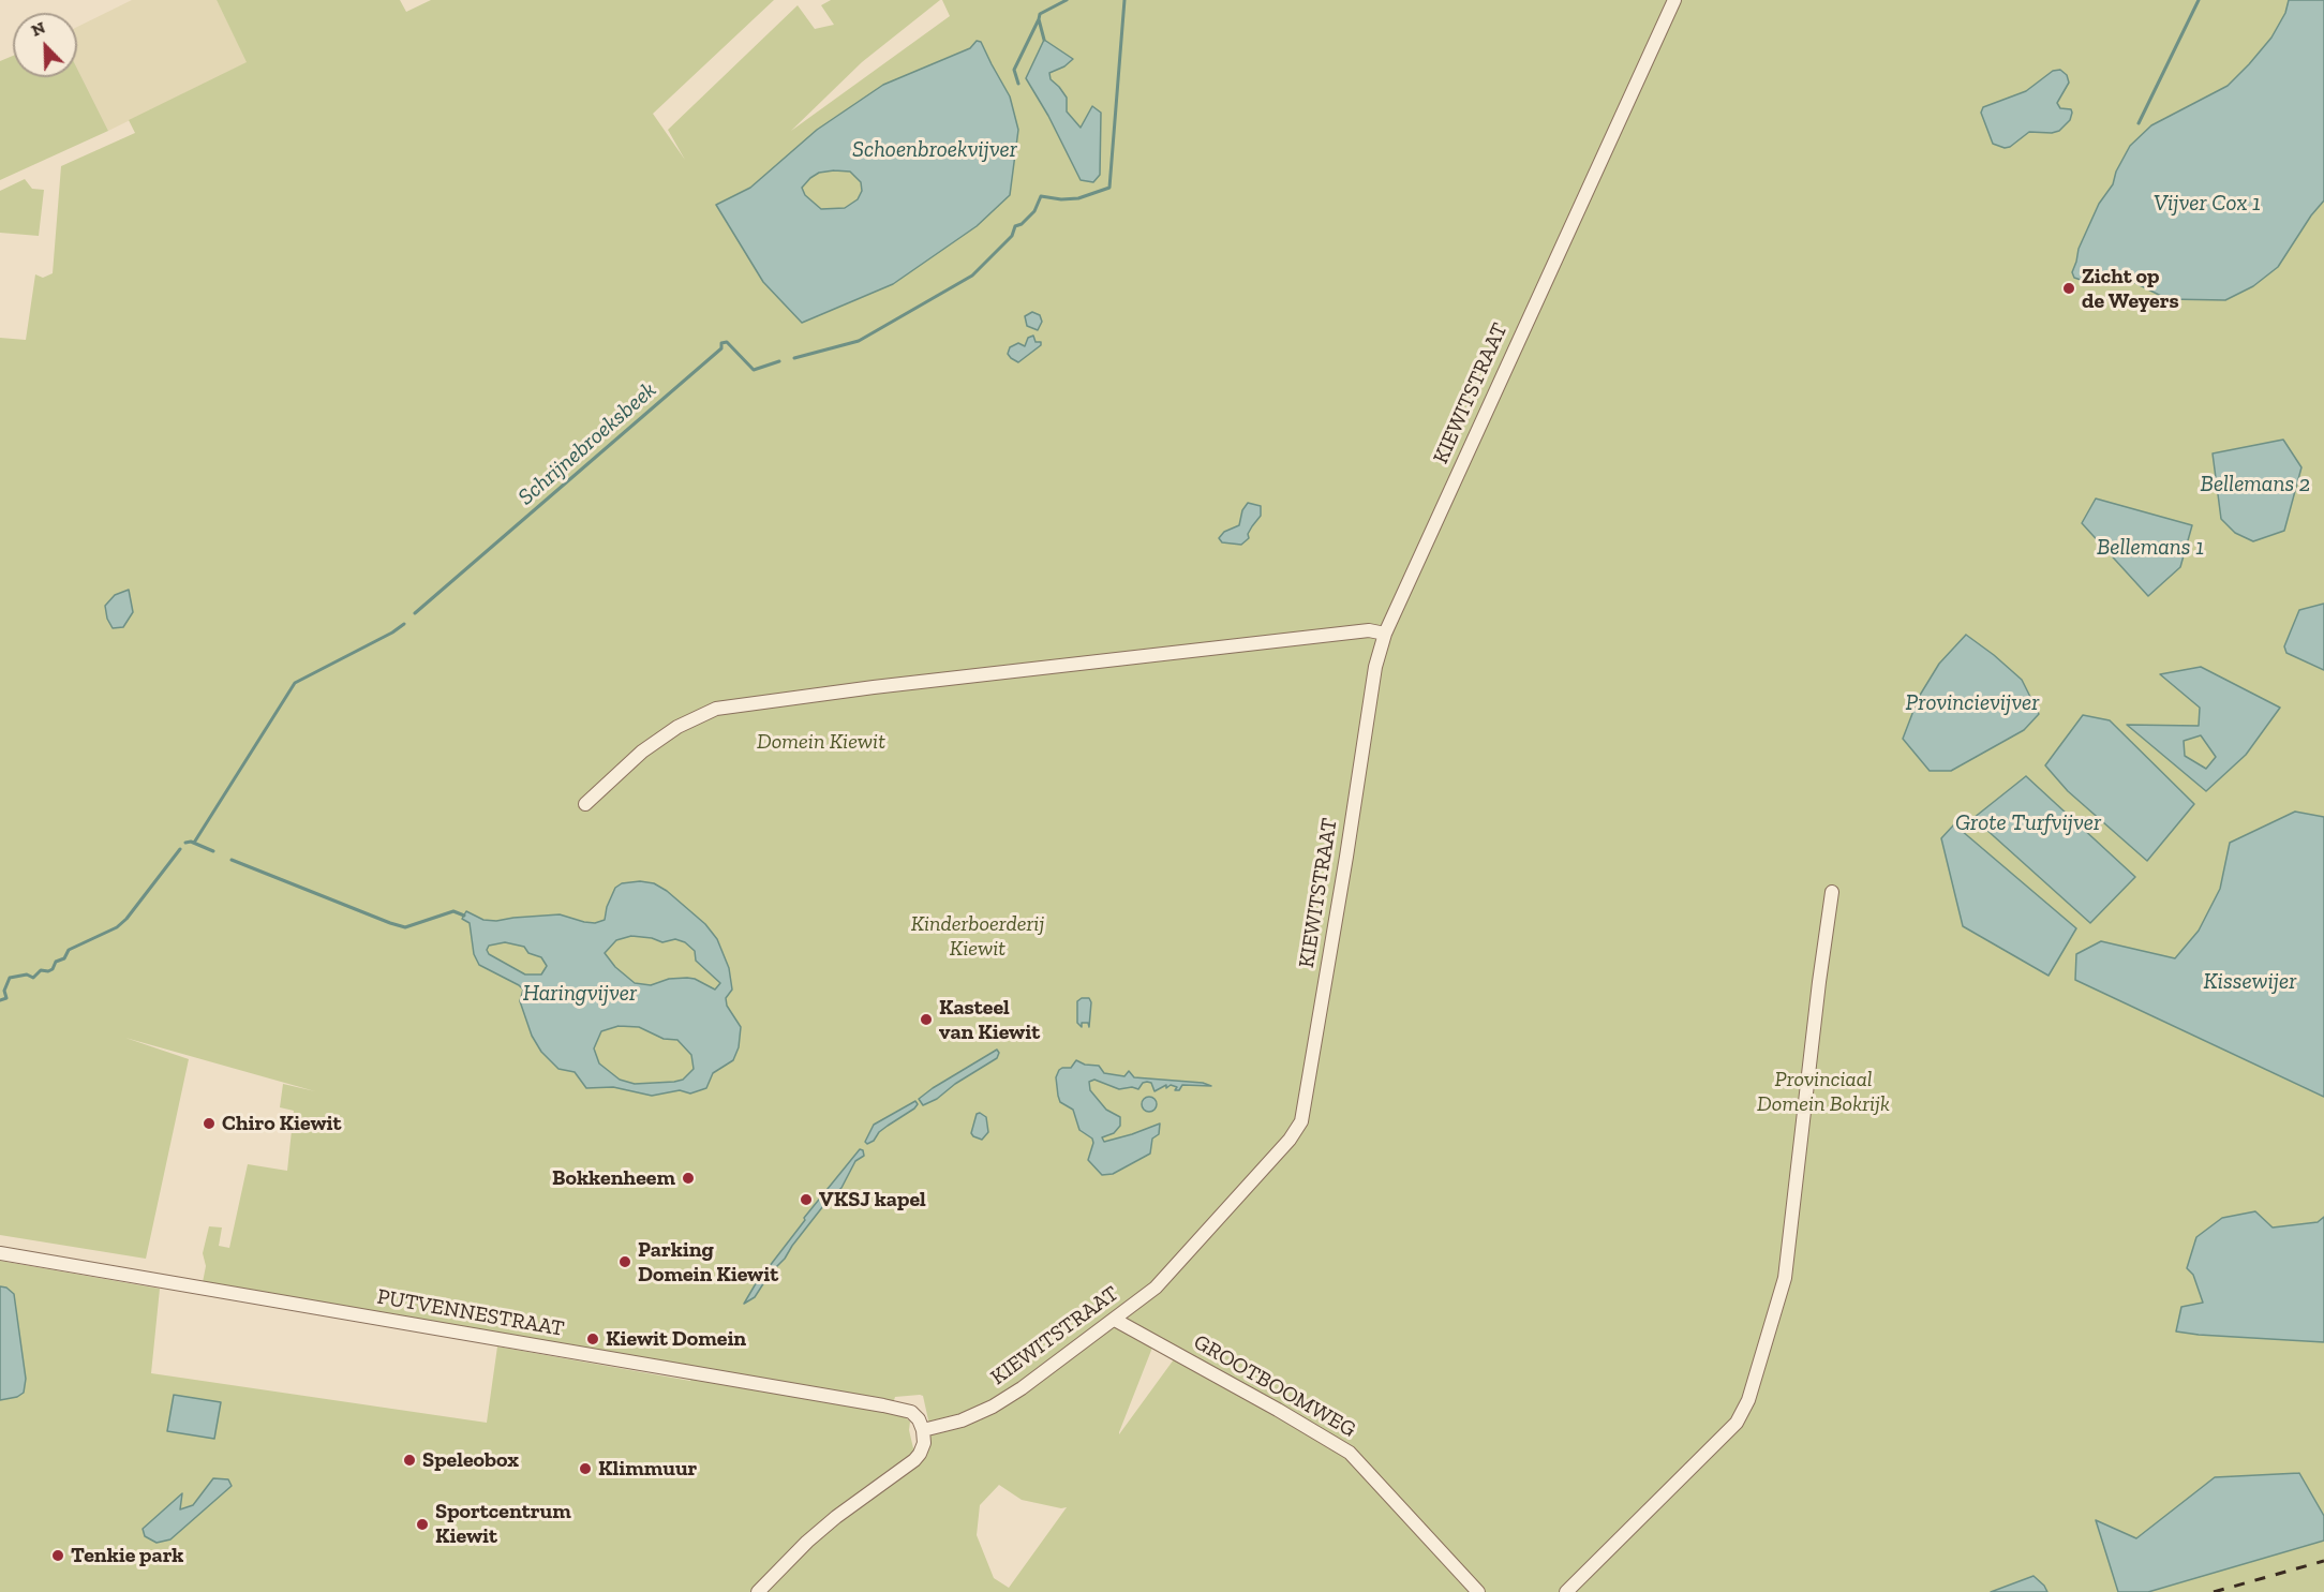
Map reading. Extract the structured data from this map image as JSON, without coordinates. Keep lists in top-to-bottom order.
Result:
{
  "streets": {
    "street": ["KIEWITSTRAAT", "PUTVENNESTRAAT", "GROOTBOOMWEG"]
  },
  "crossings": [
    ["KIEWITSTRAAT", "PUTVENNESTRAAT"],
    ["KIEWITSTRAAT", "GROOTBOOMWEG"]
  ],
  "water": [
    "Schoenbroekvijver",
    "Vijver Cox 1",
    "Schrijnebroeksbeek",
    "Bellemans 2",
    "Bellemans 1",
    "Provincievijver",
    "Grote Turfvijver",
    "Kissewijer",
    "Haringvijver"
  ],
  "parks": ["Domein Kiewit", "Kinderboerderij Kiewit", "Provinciaal Domein Bokrijk"],
  "places": [
    "Zicht op de Weyers",
    "Kasteel van Kiewit",
    "Chiro Kiewit",
    "Bokkenheem",
    "VKSJ kapel",
    "Parking Domein Kiewit",
    "Kiewit Domein",
    "Speleobox",
    "Klimmuur",
    "Sportcentrum Kiewit",
    "Tenkie park"
  ],
  "north": "top left"
}
